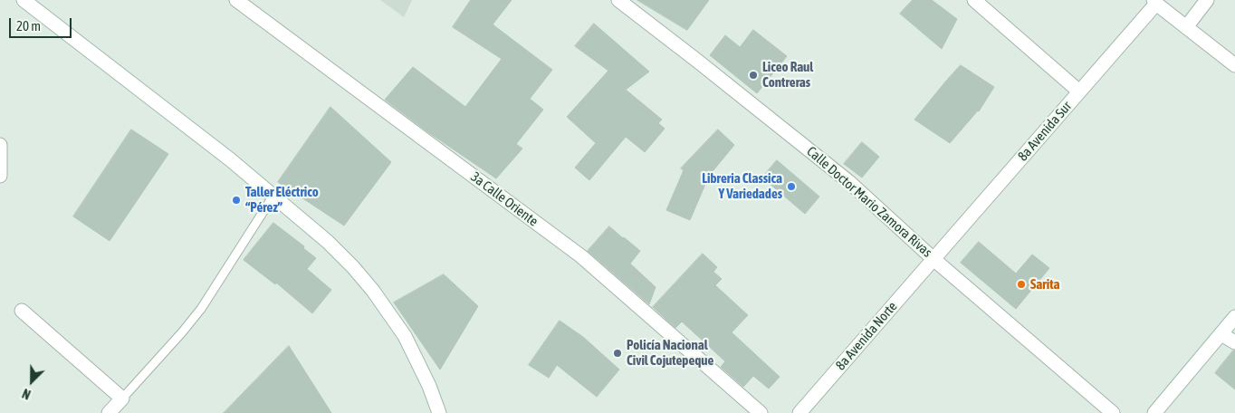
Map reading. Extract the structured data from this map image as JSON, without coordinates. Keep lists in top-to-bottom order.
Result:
{
  "streets": {
    "street": [
      "8a Avenida Sur",
      "3a Calle Oriente",
      "Calle Doctor Mario Zamora Rivas",
      "8a Avenida Norte"
    ]
  },
  "crossings": [
    ["8a Avenida Sur", "Calle Doctor Mario Zamora Rivas"],
    ["8a Avenida Sur", "8a Avenida Norte"],
    ["Calle Doctor Mario Zamora Rivas", "8a Avenida Norte"]
  ],
  "places": [
    "Liceo Raul Contreras",
    "Libreria Classica Y Variedades",
    "Taller Eléctrico “Pérez”",
    "Sarita",
    "Policía Nacional Civil Cojutepeque"
  ],
  "scale_bar": "20 m",
  "north": "bottom left"
}
